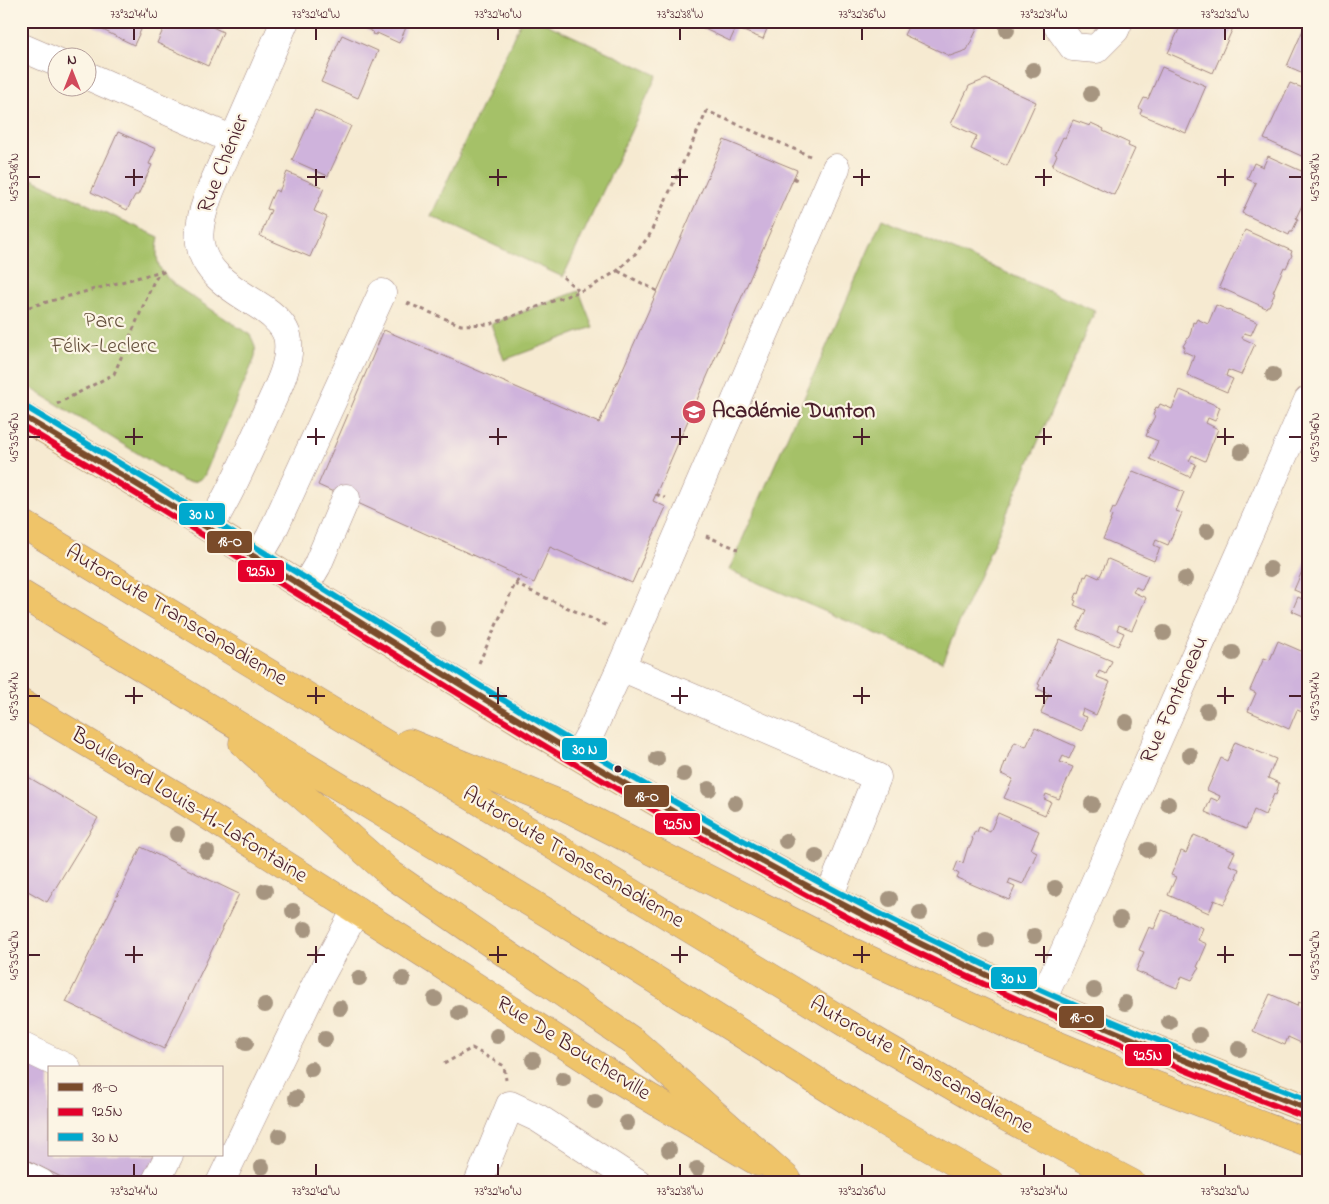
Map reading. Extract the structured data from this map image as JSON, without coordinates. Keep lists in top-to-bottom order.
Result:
{
  "streets": {
    "main road": ["Autoroute Transcanadienne", "Boulevard Louis-H.-Lafontaine", "Rue De Boucherville"],
    "street": ["Rue Chénier", "Rue Fonteneau"]
  },
  "crossings": [
    ["Boulevard Louis-H.-Lafontaine", "Rue De Boucherville"]
  ],
  "parks": ["Parc Félix-Leclerc"],
  "places": {
    "school or university": ["Académie Dunton"]
  },
  "lines": ["transit line 18-O", "transit line 925N"],
  "legend": ["18-O", "925N", "30 N"],
  "north": "top",
  "coordinates": [
    "73°32'44\"W",
    "73°32'42\"W",
    "73°32'40\"W",
    "73°32'38\"W",
    "73°32'36\"W",
    "73°32'34\"W",
    "73°32'32\"W",
    "45°35'48\"N",
    "45°35'46\"N",
    "45°35'44\"N",
    "45°35'42\"N"
  ]
}
